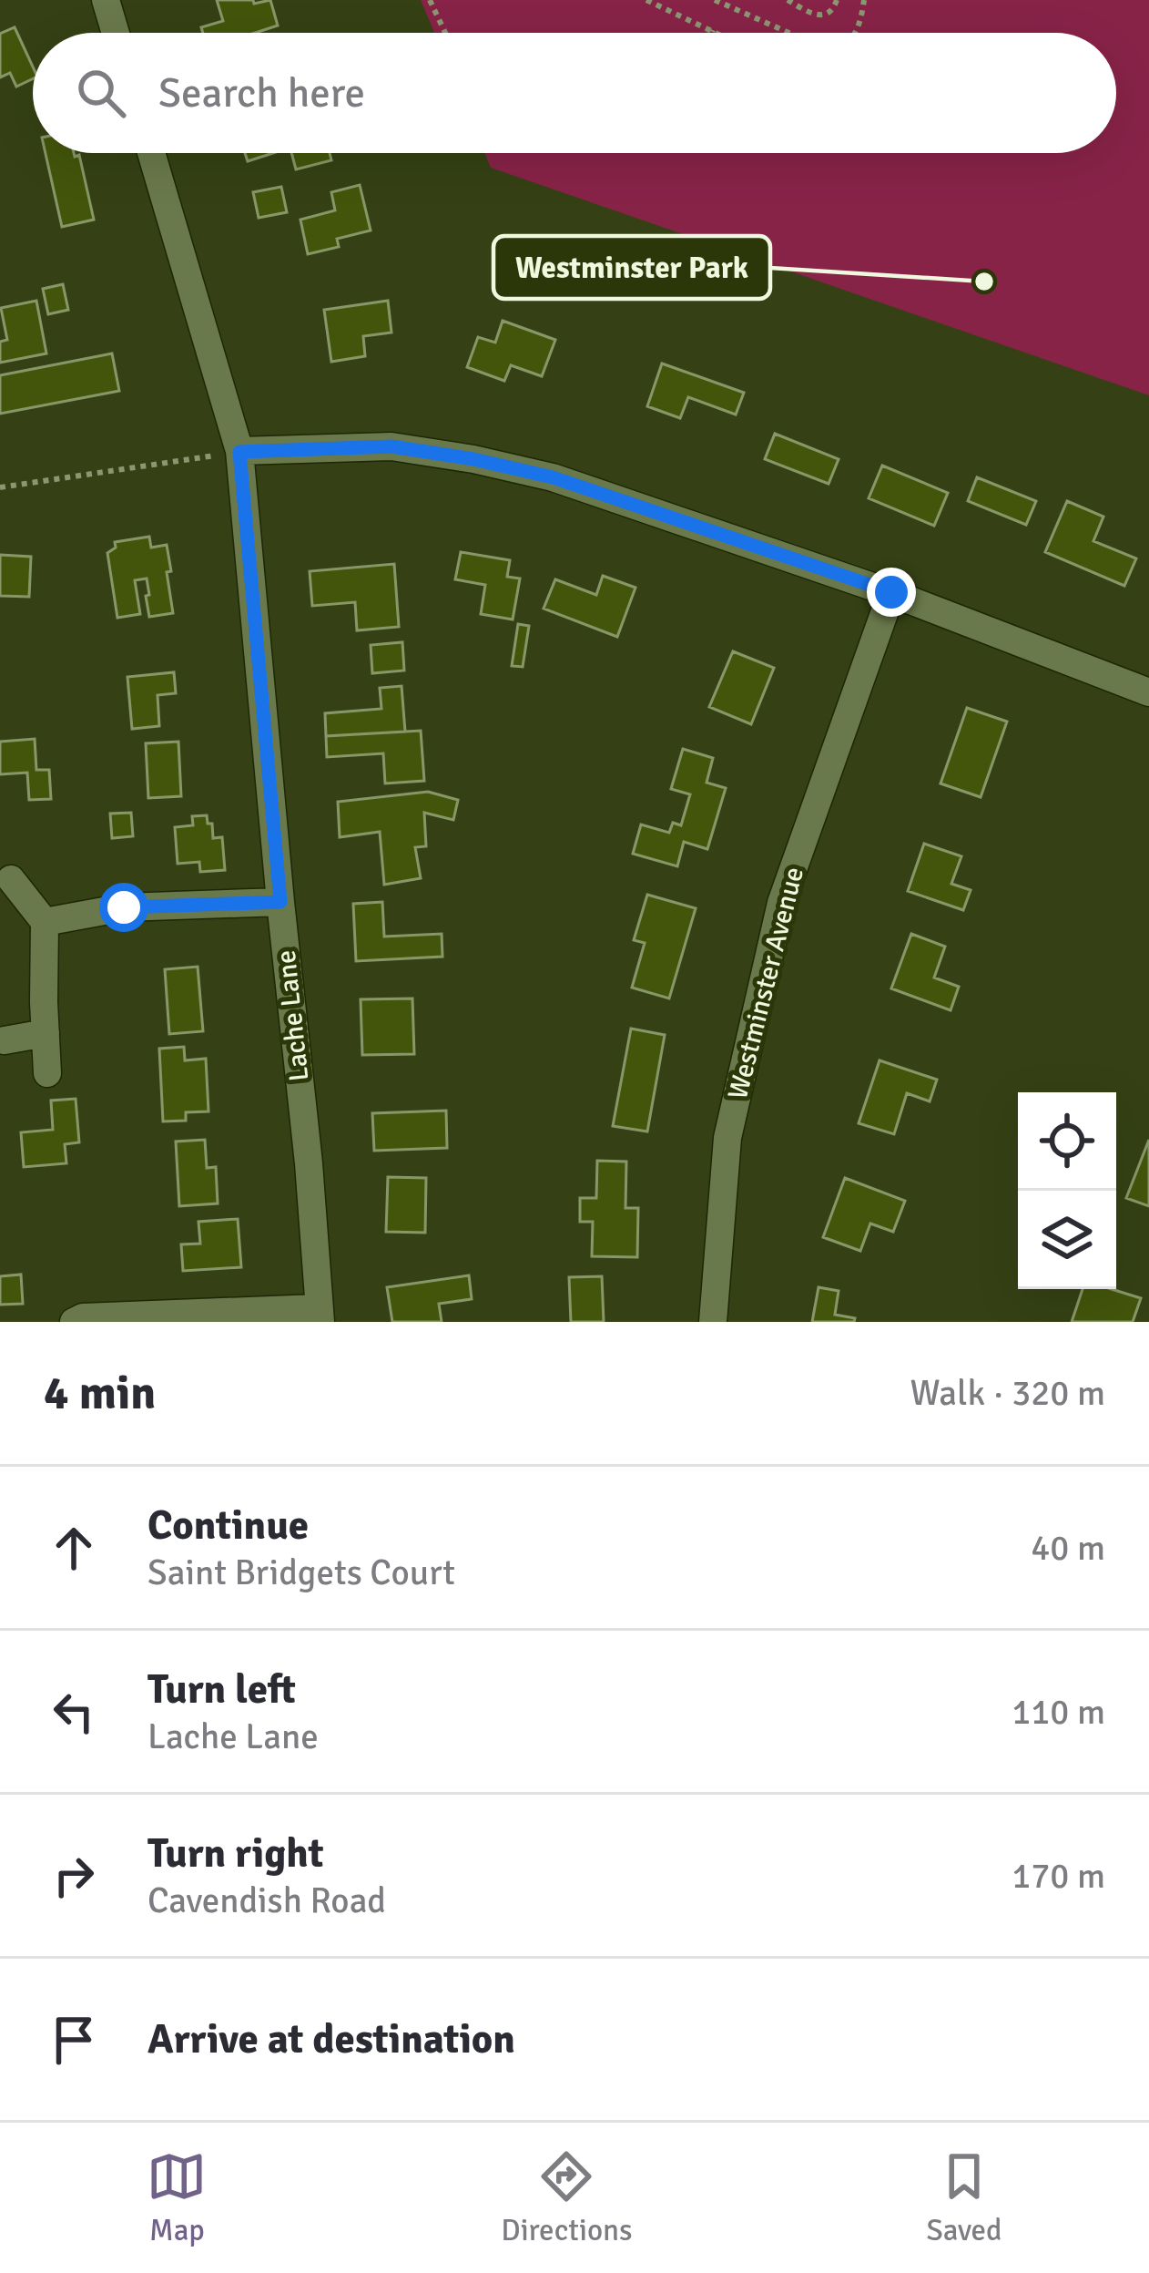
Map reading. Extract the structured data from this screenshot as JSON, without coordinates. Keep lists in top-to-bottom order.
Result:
{
  "streets": {
    "street": ["Westminster Avenue", "Lache Lane"]
  },
  "places": ["Westminster Park"],
  "page": {
    "search": "Search here",
    "heading": ["4 min", "Walk · 320 m"],
    "list": [
      ["Continue", "Saint Bridgets Court", "40 m"],
      ["Turn left", "Lache Lane", "110 m"],
      ["Turn right", "Cavendish Road", "170 m"],
      "Arrive at destination"
    ],
    "nav": ["Map", "Directions", "Saved"]
  }
}
